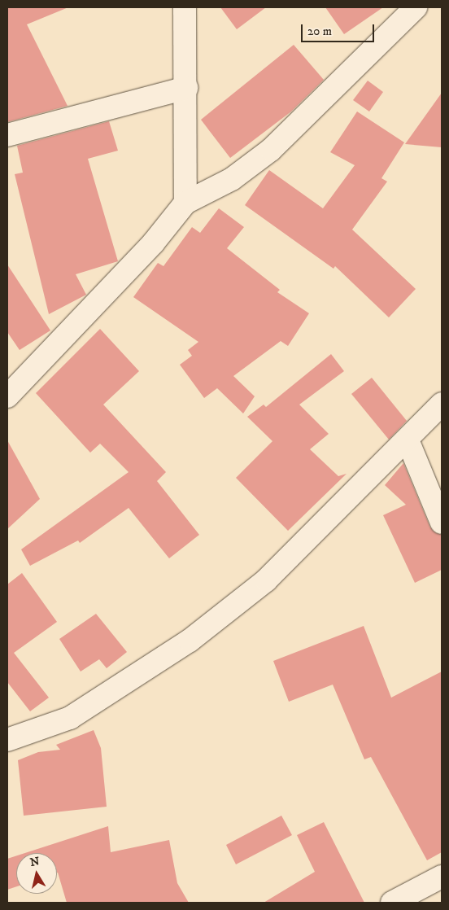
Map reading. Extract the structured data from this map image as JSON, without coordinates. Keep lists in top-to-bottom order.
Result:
{
  "scale_bar": "20 m",
  "north": "top"
}
